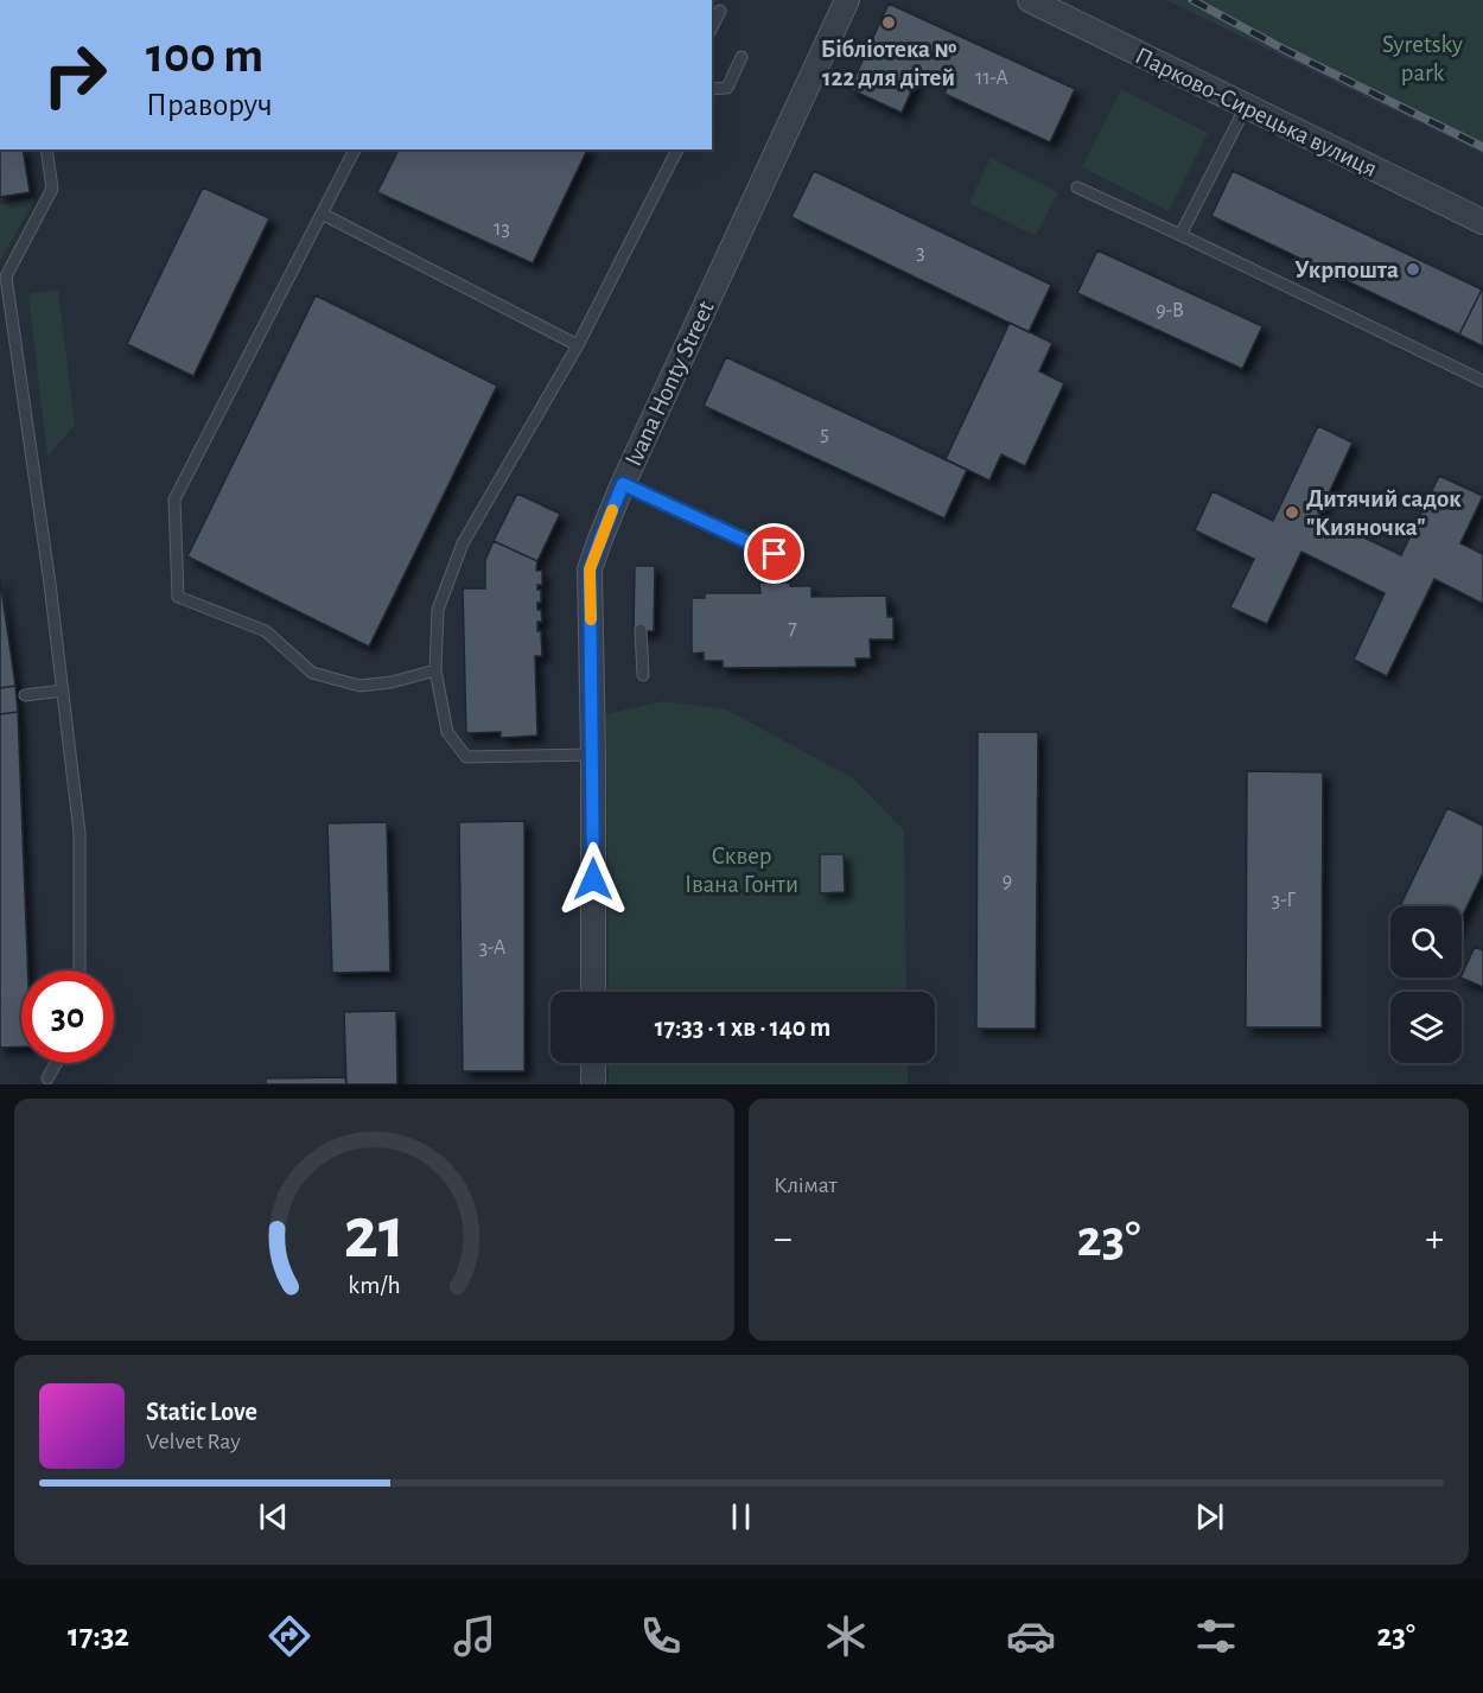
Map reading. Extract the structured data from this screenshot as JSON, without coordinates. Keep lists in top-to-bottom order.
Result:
{
  "streets": {
    "street": ["Парково-Сирецька вулиця", "Ivana Honty Street"]
  },
  "parks": ["Syretsky park", "Сквер Івана Гонти"],
  "places": ["Бібліотека № 122 для дітей", "Укрпошта", "Дитячий садок \"Кияночка\""],
  "house_numbers": [
    "11-А",
    "13",
    "3",
    "9-В",
    "5",
    "7",
    "9",
    "3-Г",
    "3-А"
  ],
  "page": {
    "turn": ["100 m", "Праворуч"],
    "limit": "30",
    "trip": "17:33 · 1 хв · 140 m",
    "tile": "Клімат",
    "heat": ["−", "23°", "+"],
    "song": ["Static Love", "Velvet Ray"],
    "tabs": ["17:32", "23°"],
    "gauge": ["21", "km/h"]
  }
}
